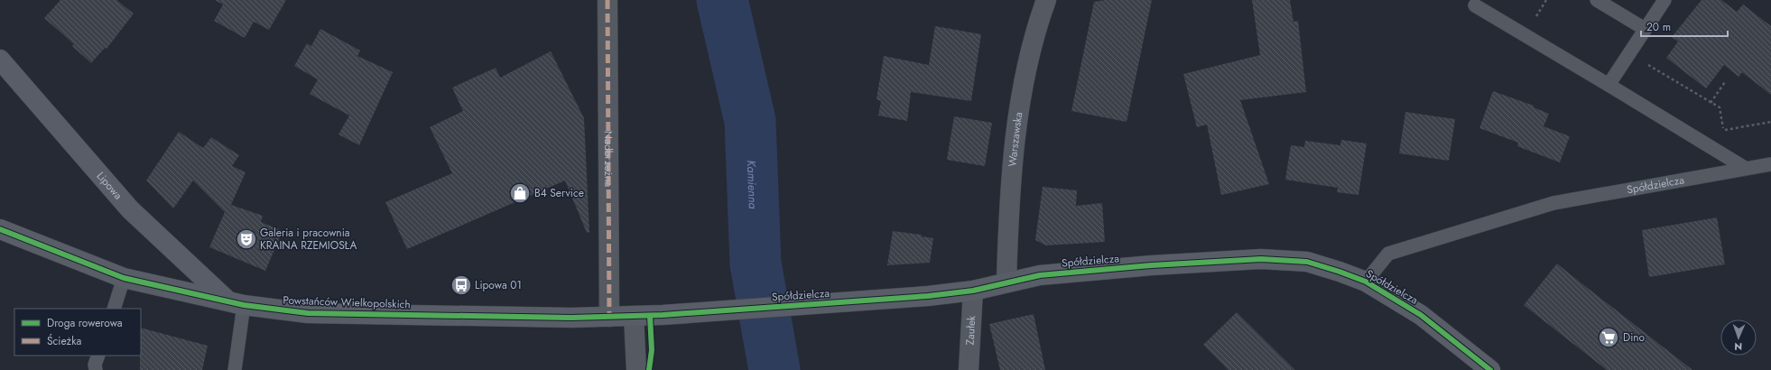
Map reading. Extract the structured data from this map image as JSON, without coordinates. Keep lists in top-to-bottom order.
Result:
{
  "streets": {
    "street": [
      "Warszawska",
      "Nadbrzeżna",
      "Spółdzielcza",
      "Lipowa",
      "Powstańców Wielkopolskich",
      "Zaułek"
    ]
  },
  "crossings": [
    ["Warszawska", "Spółdzielcza"],
    ["Nadbrzeżna", "Powstańców Wielkopolskich"],
    ["Spółdzielcza", "Powstańców Wielkopolskich"],
    ["Spółdzielcza", "Zaułek"],
    ["Lipowa", "Powstańców Wielkopolskich"]
  ],
  "water": ["Kamienna"],
  "places": {
    "shop": ["B4 Service"],
    "theatre": ["Galeria i pracownia KRAINA RZEMIOSŁA"],
    "bus stop": ["Lipowa 01"],
    "supermarket": ["Dino"]
  },
  "legend": ["Droga rowerowa", "Ścieżka"],
  "scale_bar": "20 m",
  "north": "bottom"
}
